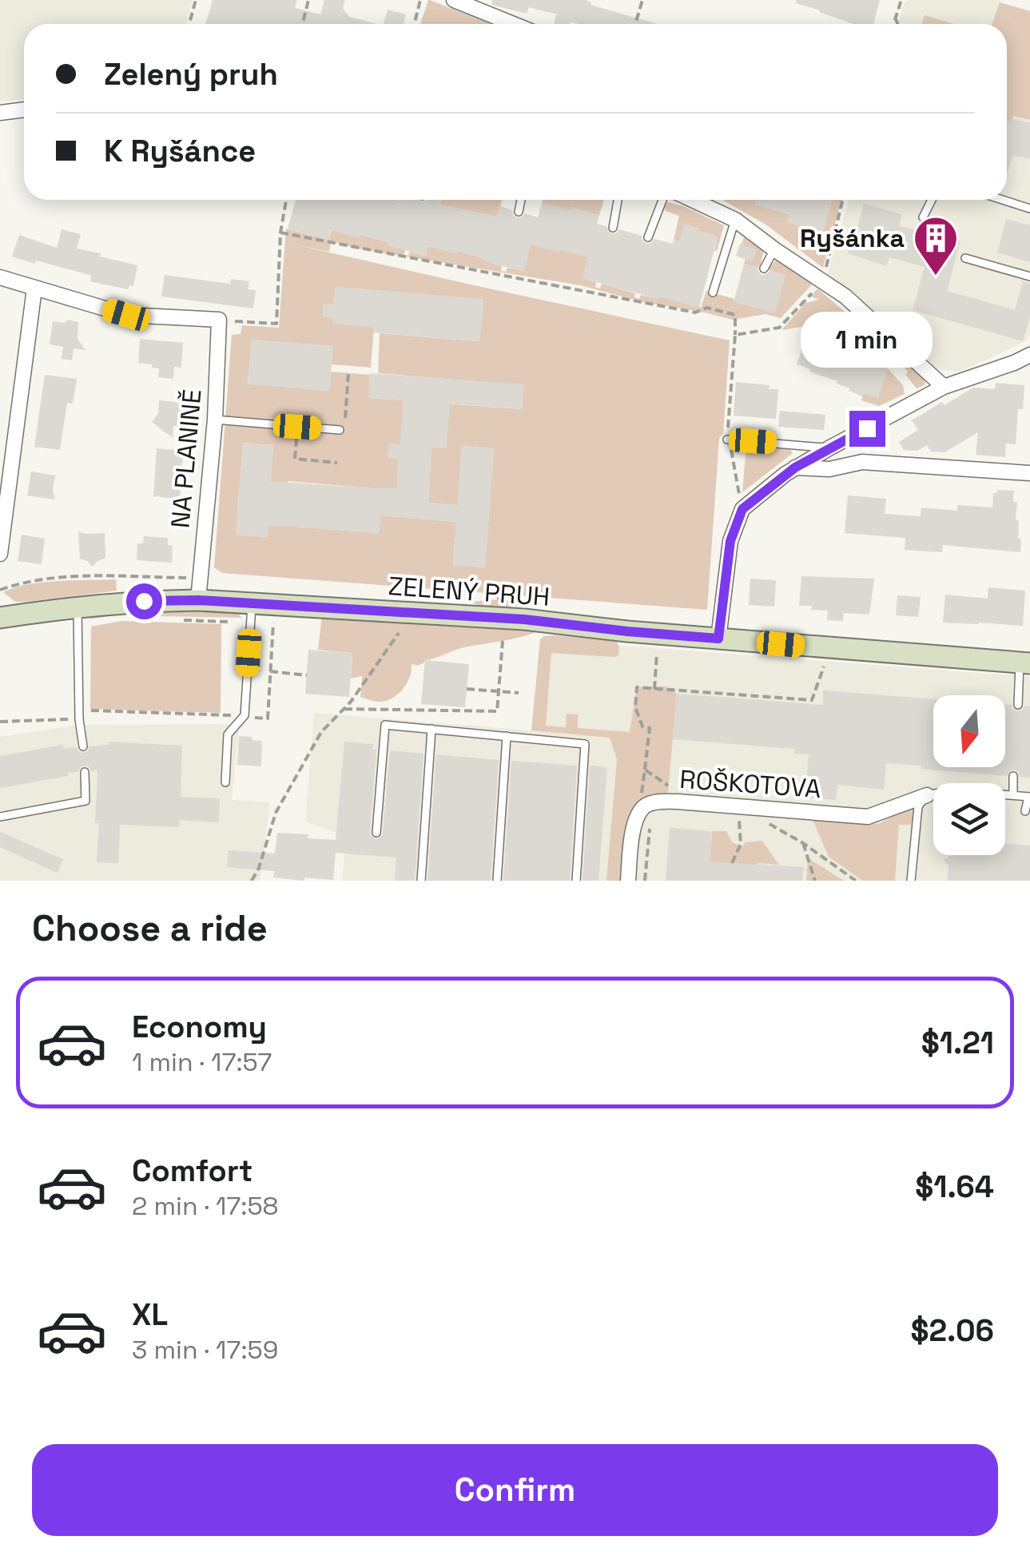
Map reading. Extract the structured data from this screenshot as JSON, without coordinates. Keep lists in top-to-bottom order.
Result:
{
  "streets": {
    "street": ["NA PLANINĚ", "ZELENÝ PRUH", "ROŠKOTOVA"]
  },
  "crossings": [
    ["NA PLANINĚ", "ZELENÝ PRUH"]
  ],
  "places": {
    "building": ["Ryšánka"]
  },
  "north": "bottom",
  "page": {
    "banner": ["Zelený pruh", "K Ryšánce"],
    "bubble": "1 min",
    "heading": "Choose a ride",
    "list": [
      {
        "name": "Economy",
        "note": "1 min · 17:57",
        "value": "$1.21"
      },
      {
        "name": "Comfort",
        "note": "2 min · 17:58",
        "value": "$1.64"
      },
      {
        "name": "XL",
        "note": "3 min · 17:59",
        "value": "$2.06"
      }
    ],
    "buttons": "Confirm"
  }
}
